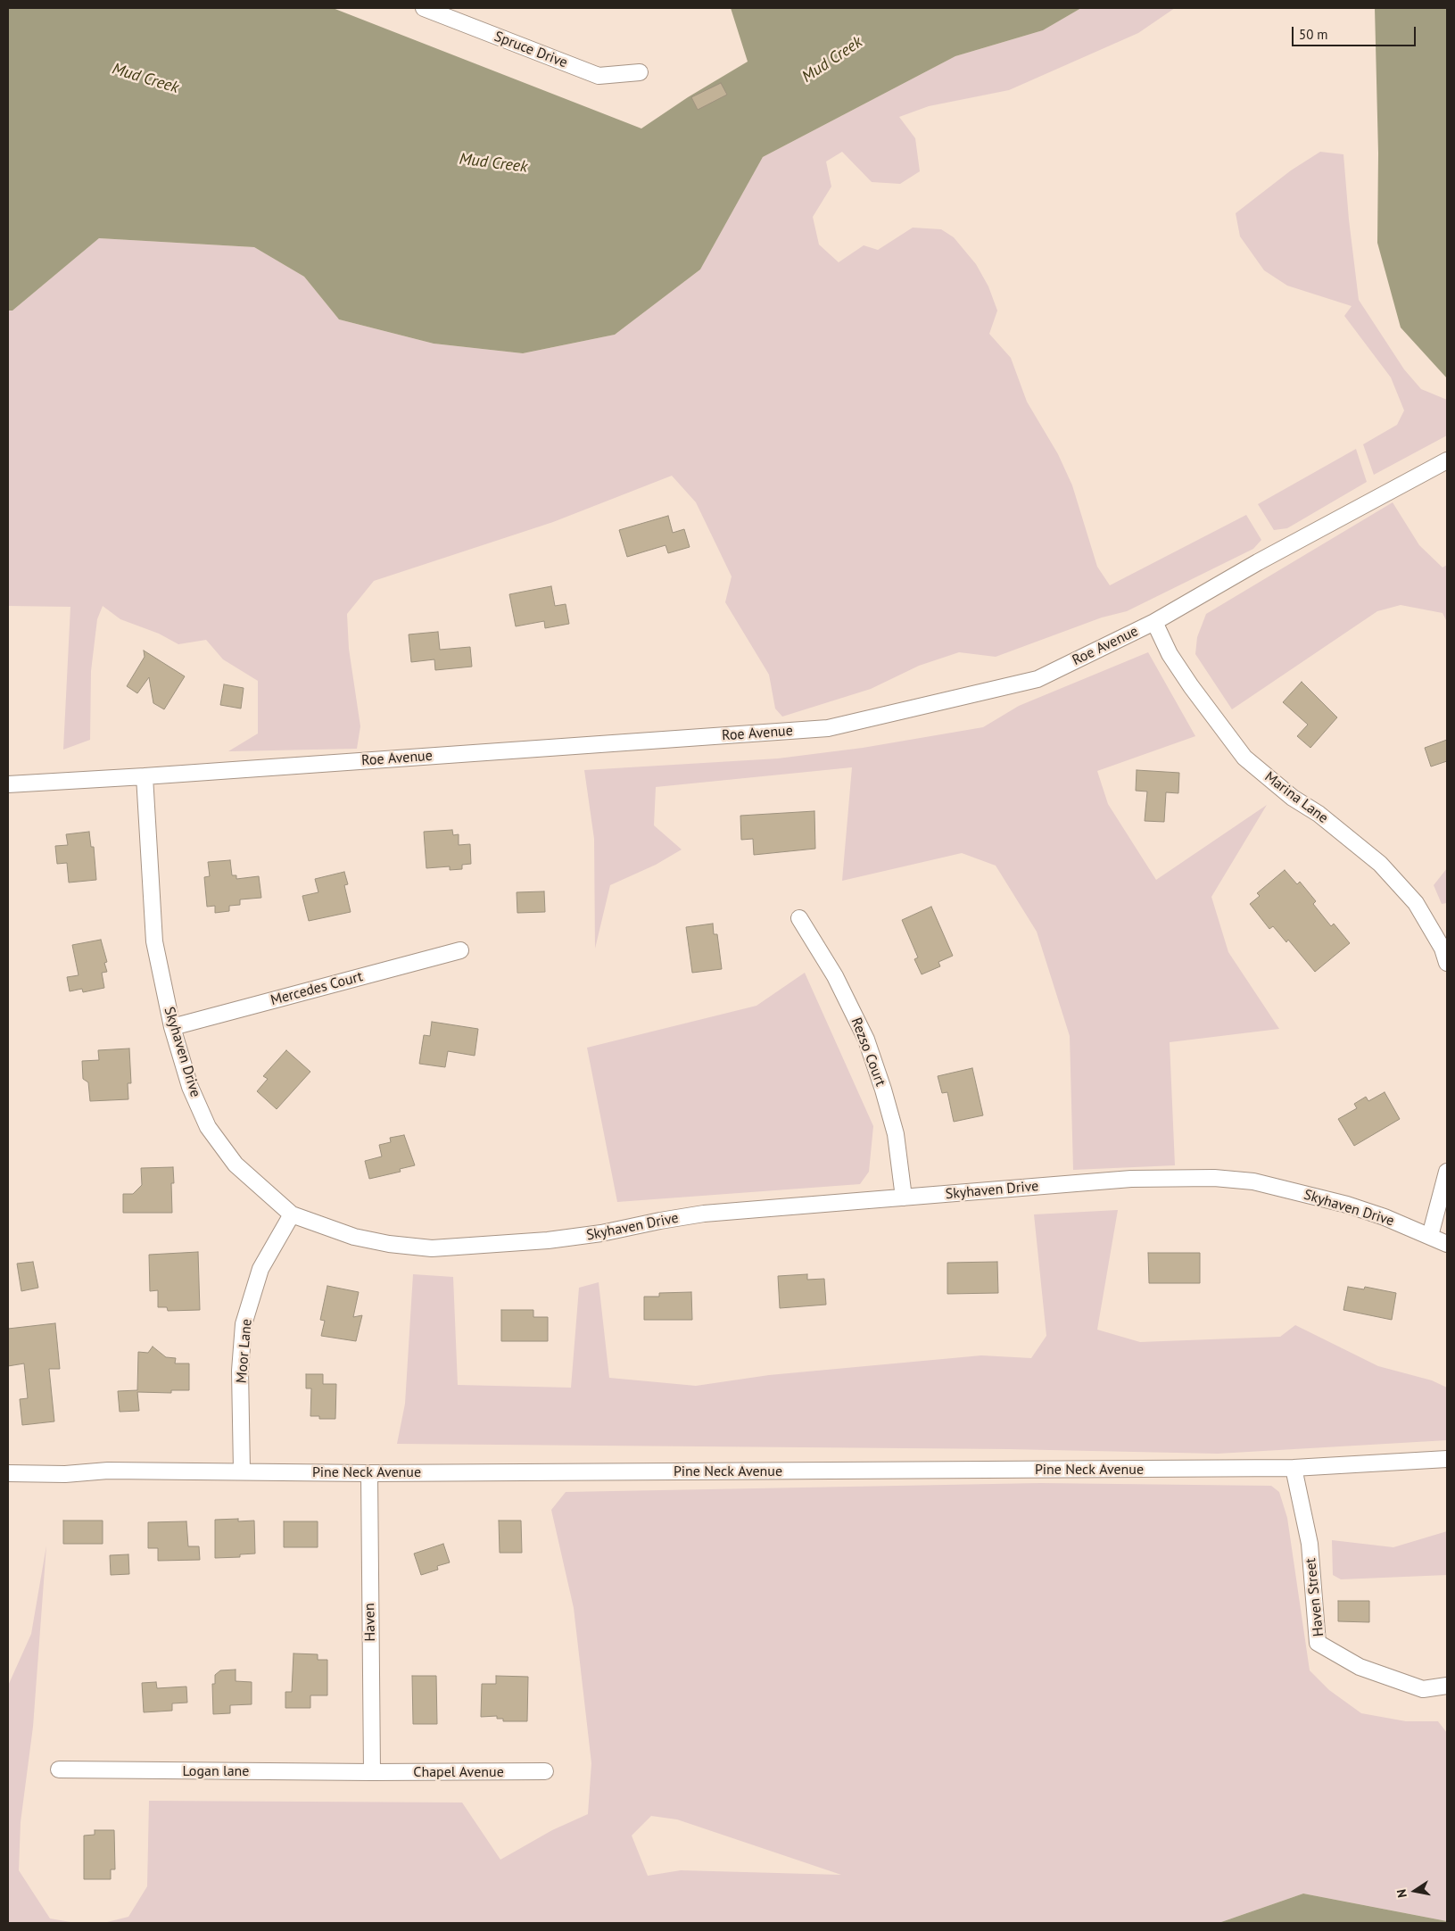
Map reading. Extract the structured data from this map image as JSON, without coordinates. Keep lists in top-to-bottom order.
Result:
{
  "streets": {
    "street": [
      "Spruce Drive",
      "Roe Avenue",
      "Marina Lane",
      "Mercedes Court",
      "Skyhaven Drive",
      "Rezso Court",
      "Moor Lane",
      "Pine Neck Avenue",
      "Haven Street",
      "Haven",
      "Logan lane",
      "Chapel Avenue"
    ]
  },
  "crossings": [
    ["Roe Avenue", "Marina Lane"],
    ["Roe Avenue", "Skyhaven Drive"],
    ["Mercedes Court", "Skyhaven Drive"],
    ["Skyhaven Drive", "Rezso Court"],
    ["Skyhaven Drive", "Moor Lane"],
    ["Moor Lane", "Pine Neck Avenue"],
    ["Pine Neck Avenue", "Haven Street"],
    ["Pine Neck Avenue", "Haven"],
    ["Haven", "Logan lane"],
    ["Haven", "Chapel Avenue"],
    ["Logan lane", "Chapel Avenue"]
  ],
  "water": ["Mud Creek"],
  "scale_bar": "50 m",
  "north": "left"
}
